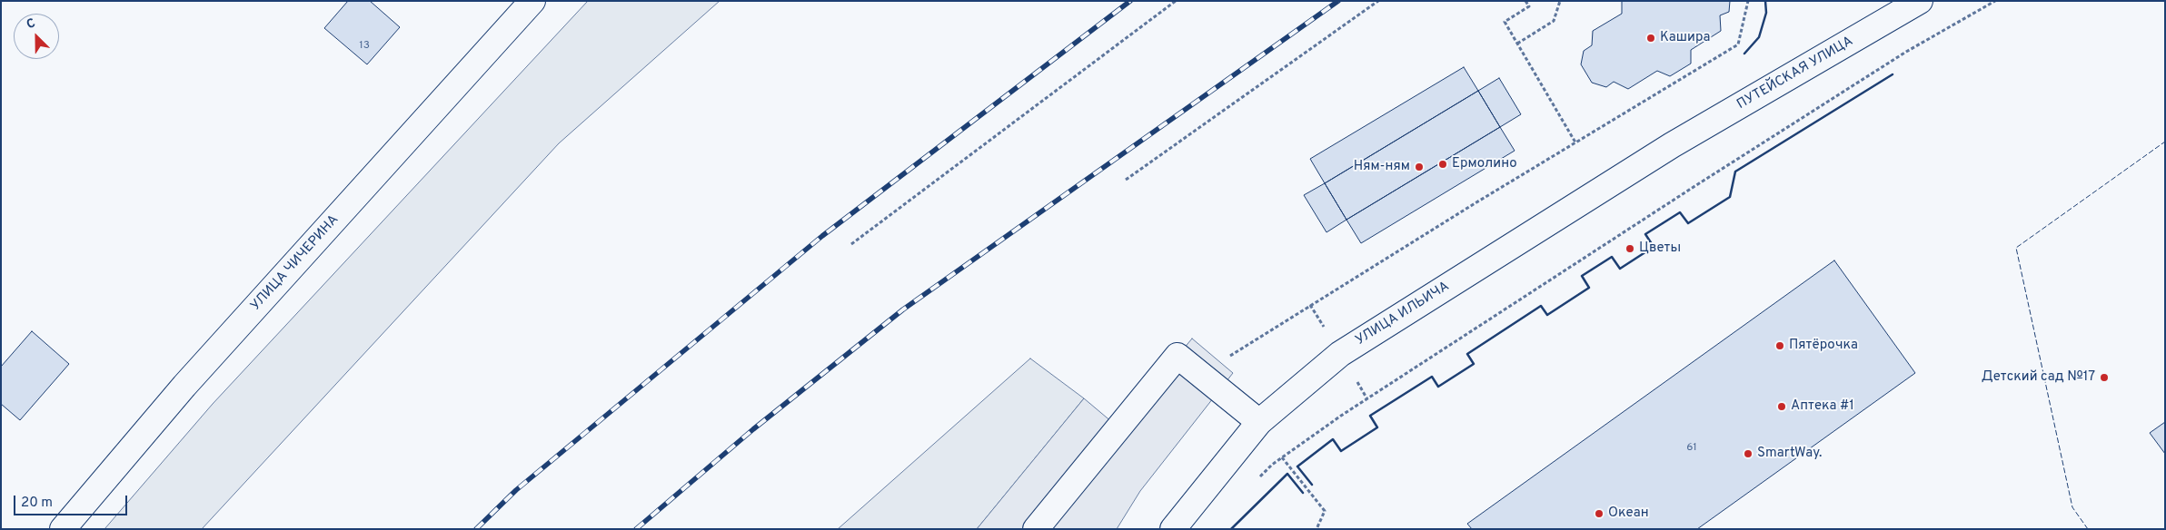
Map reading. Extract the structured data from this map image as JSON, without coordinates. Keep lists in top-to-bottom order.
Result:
{
  "streets": {
    "main road": ["ПУТЕЙСКАЯ УЛИЦА", "УЛИЦА ЧИЧЕРИНА", "УЛИЦА ИЛЬИЧА"]
  },
  "crossings": [
    ["ПУТЕЙСКАЯ УЛИЦА", "УЛИЦА ИЛЬИЧА"]
  ],
  "places": [
    "Кашира",
    "Ермолино",
    "Ням-ням",
    "Цветы",
    "Пятёрочка",
    "Детский сад №17",
    "Аптека #1",
    "SmartWay.",
    "Океан"
  ],
  "house_numbers": ["13", "61"],
  "scale_bar": "20 m",
  "north": "top left"
}
